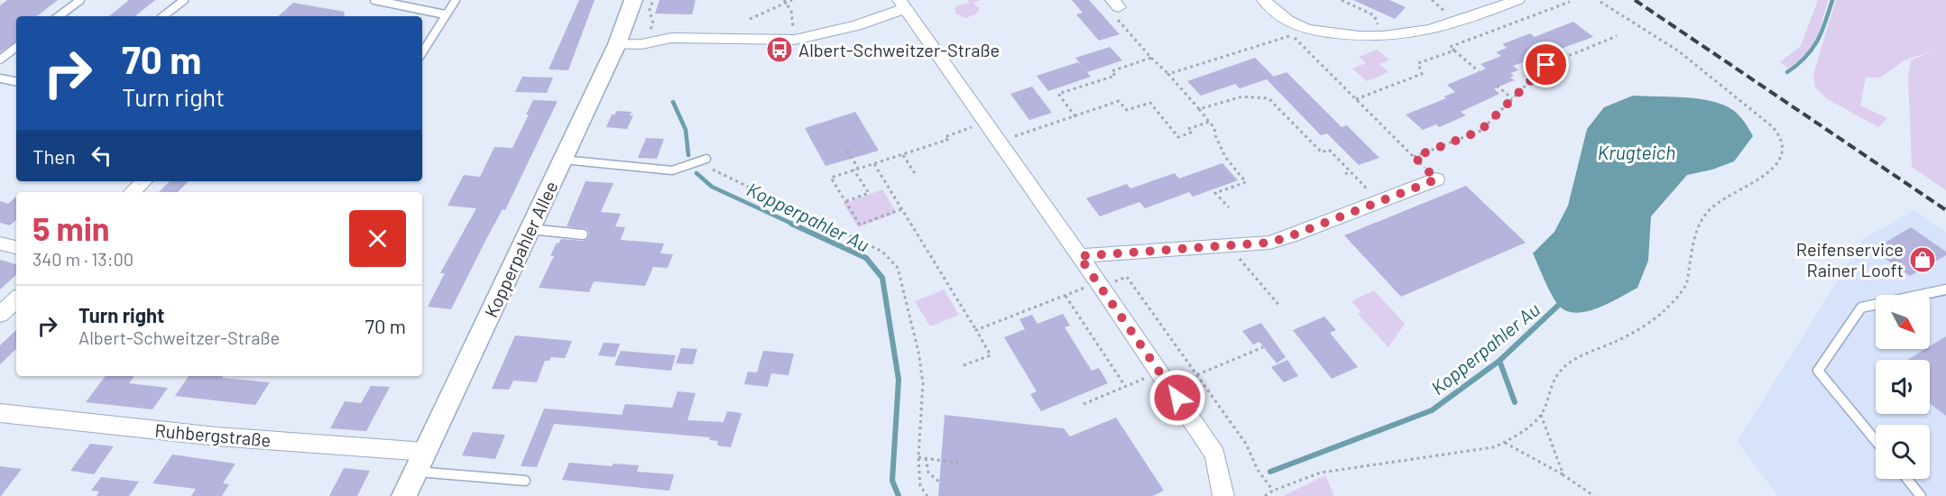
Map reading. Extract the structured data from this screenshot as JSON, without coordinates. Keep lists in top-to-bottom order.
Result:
{
  "streets": {
    "street": ["Kopperpahler Allee", "Ruhbergstraße"]
  },
  "crossings": [
    ["Kopperpahler Allee", "Ruhbergstraße"]
  ],
  "water": ["Krugteich", "Kopperpahler Au"],
  "places": {
    "bus stop": ["Albert-Schweitzer-Straße"],
    "shop": ["Reifenservice Rainer Looft"]
  },
  "north": "bottom right",
  "page": {
    "turn": ["70 m", "Turn right"],
    "then": "Then",
    "heading": ["5 min", "340 m · 13:00"],
    "list": [
      {
        "name": "Turn right",
        "note": "Albert-Schweitzer-Straße",
        "value": "70 m"
      }
    ]
  }
}
